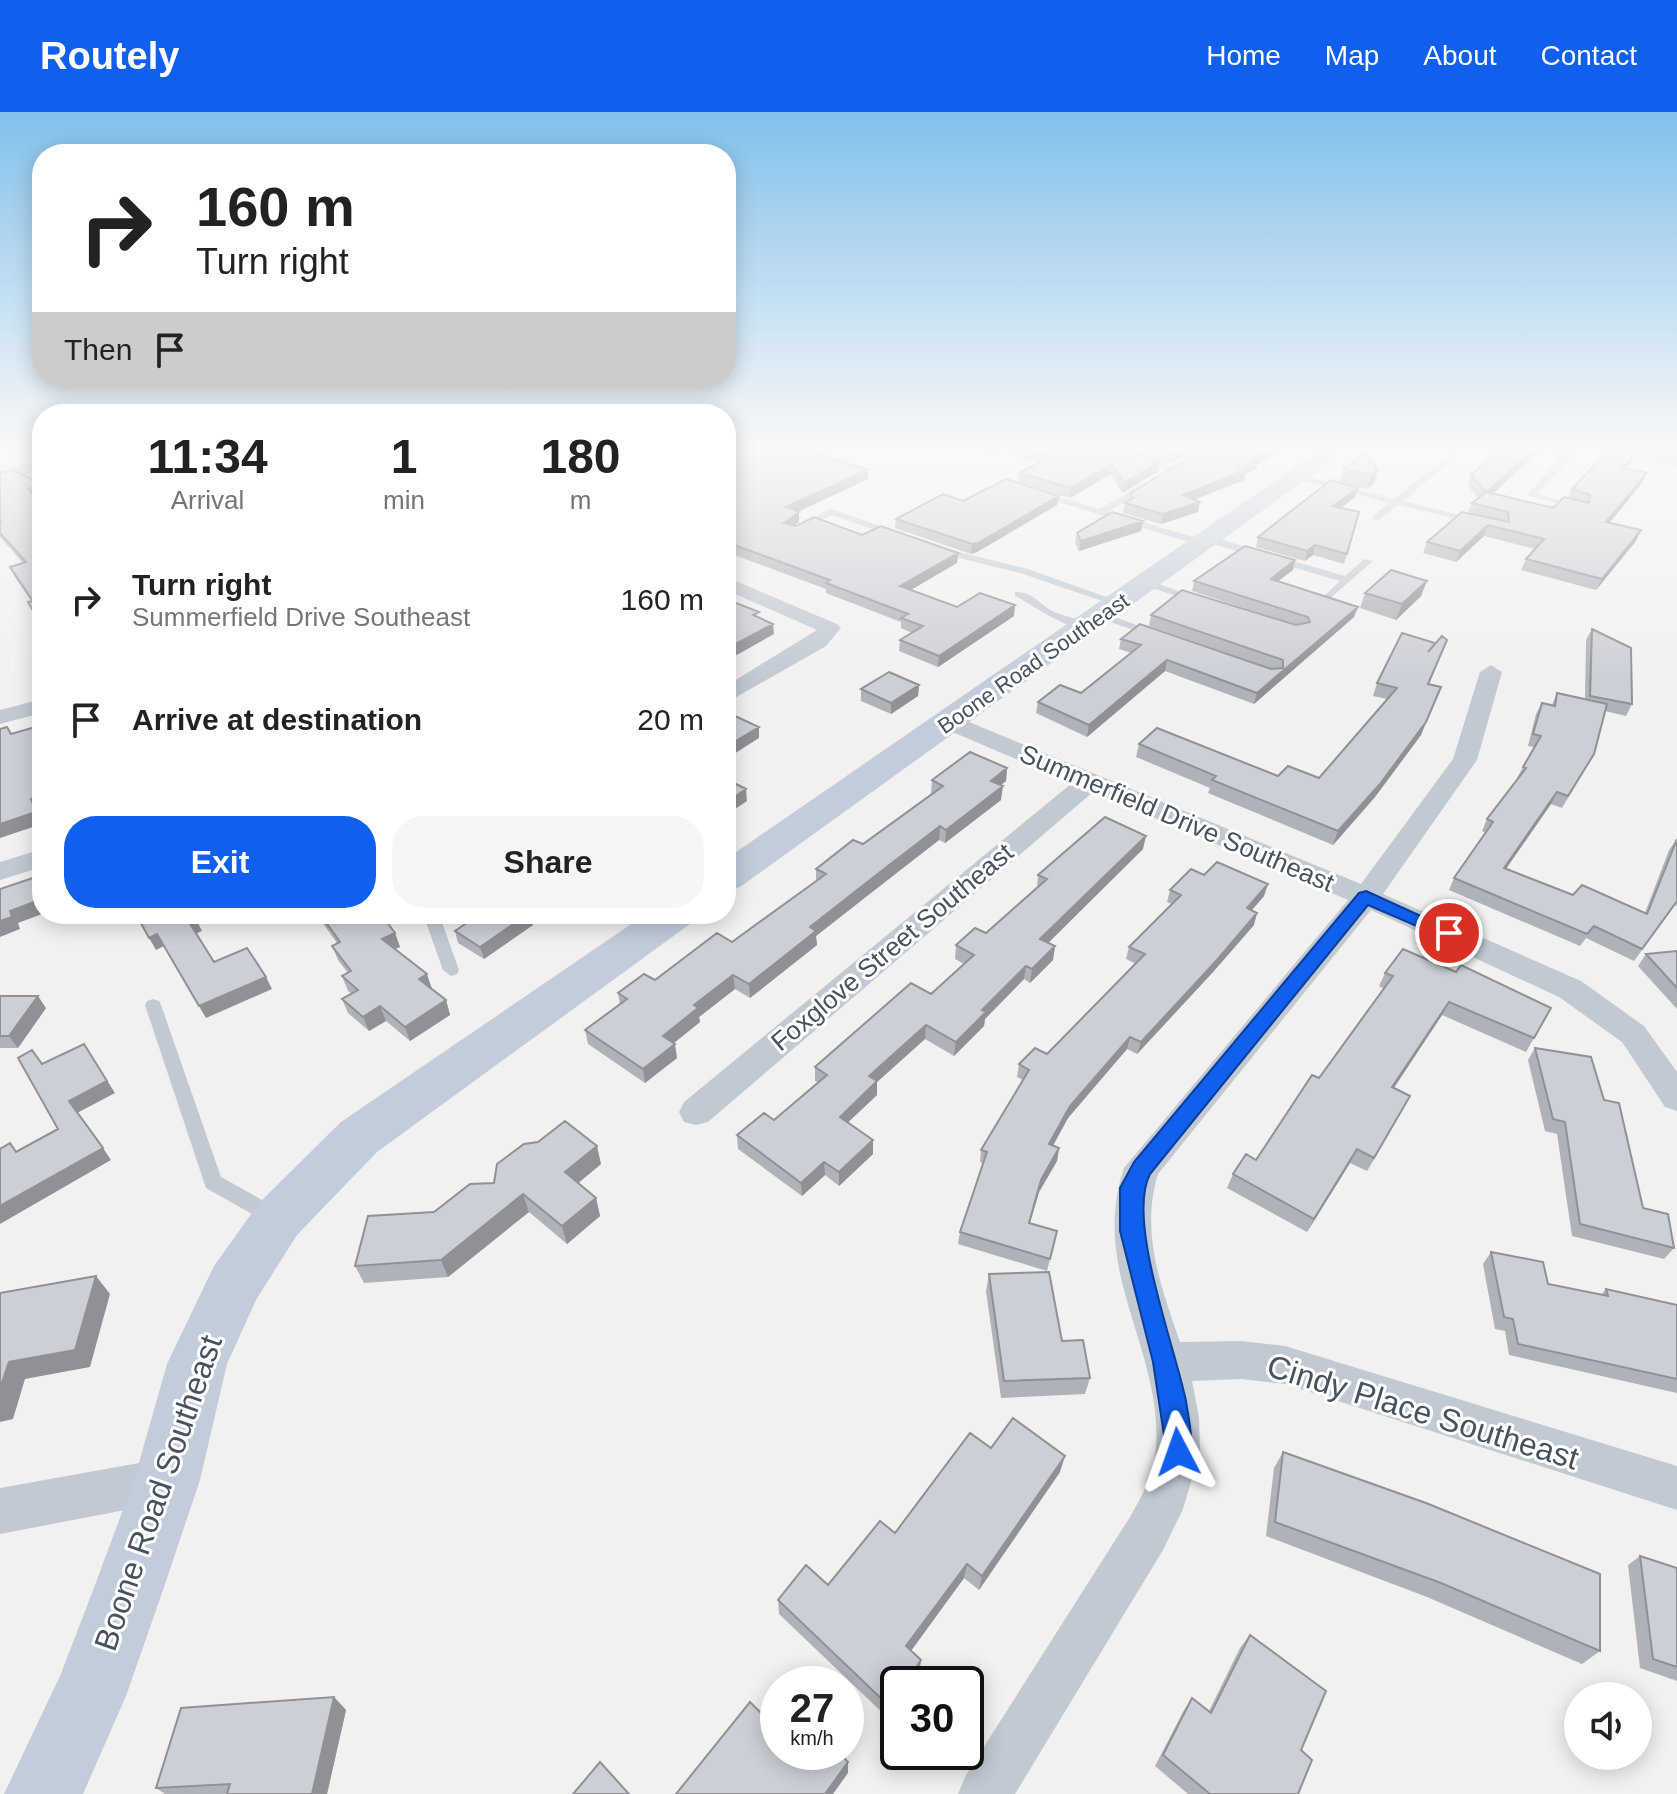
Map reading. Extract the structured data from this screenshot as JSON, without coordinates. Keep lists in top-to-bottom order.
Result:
{
  "streets": {
    "street": [
      "Boone Road Southeast",
      "Summerfield Drive Southeast",
      "Foxglove Street Southeast",
      "Cindy Place Southeast"
    ]
  },
  "crossings": [
    ["Boone Road Southeast", "Summerfield Drive Southeast"],
    ["Summerfield Drive Southeast", "Foxglove Street Southeast"]
  ],
  "page": {
    "header": "Routely",
    "nav": [
      "Home",
      "Map",
      "About",
      "Contact"
    ],
    "turn": ["160 m", "Turn right"],
    "then": "Then",
    "eta": [
      "11:34",
      "Arrival",
      "1",
      "min",
      "180",
      "m"
    ],
    "list": [
      {
        "name": "Turn right",
        "note": "Summerfield Drive Southeast",
        "value": "160 m"
      },
      {
        "name": "Arrive at destination",
        "value": "20 m"
      }
    ],
    "buttons": ["Exit", "Share"],
    "speed": "27 km/h",
    "limit": "30"
  }
}
